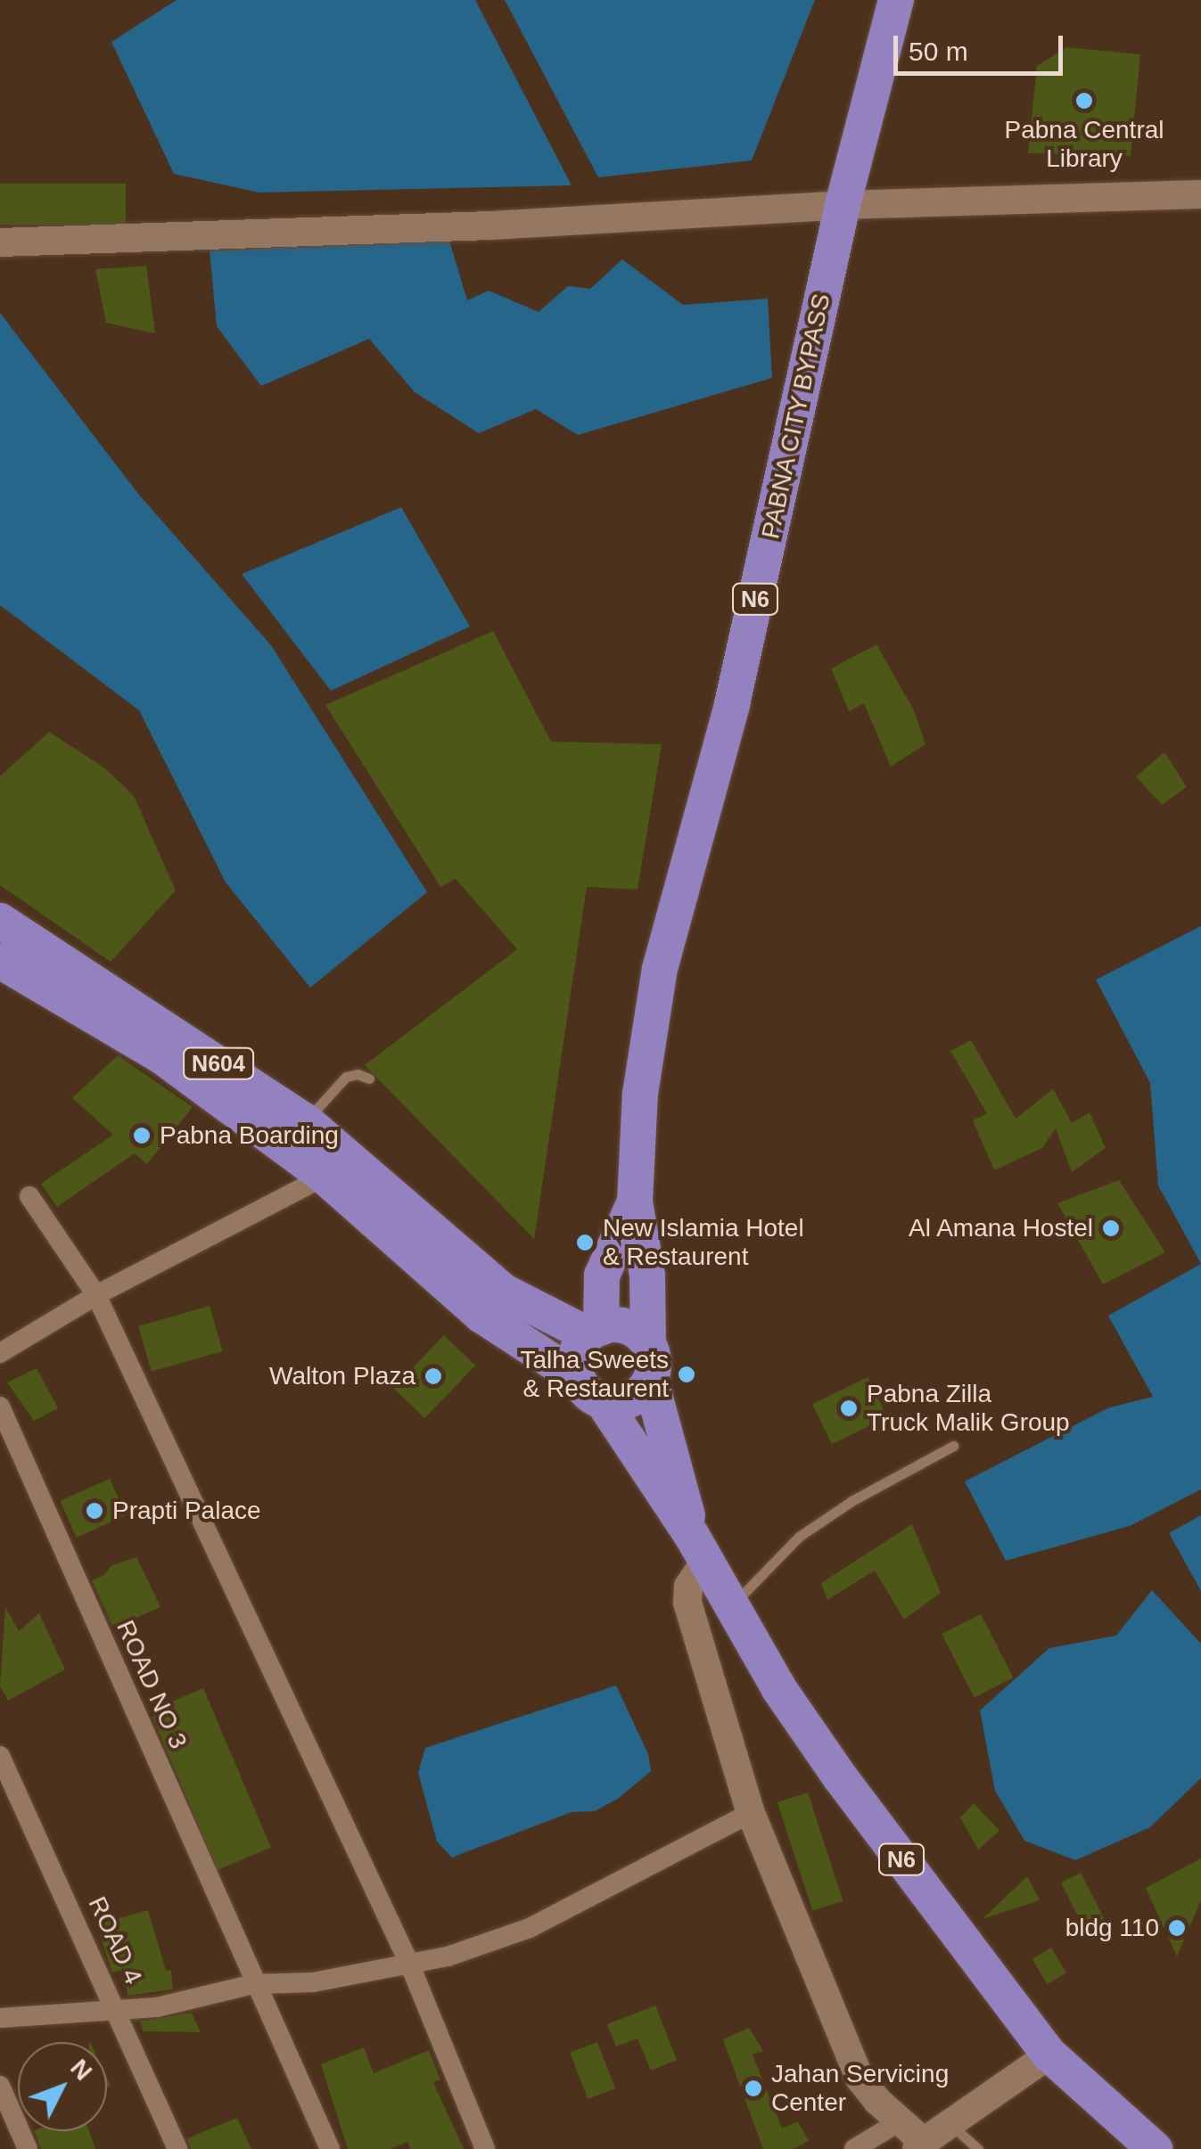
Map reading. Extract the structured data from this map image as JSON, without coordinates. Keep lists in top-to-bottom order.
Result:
{
  "streets": {
    "highway": ["PABNA CITY BYPASS", "N6", "N604"],
    "street": ["ROAD NO 3", "ROAD 4"]
  },
  "crossings": [
    ["PABNA CITY BYPASS", "N6"],
    ["PABNA CITY BYPASS", "N604"],
    ["N6", "N604"]
  ],
  "places": [
    "Pabna Central Library",
    "Pabna Boarding",
    "Al Amana Hostel",
    "New Islamia Hotel & Restaurent",
    "Talha Sweets & Restaurent",
    "Walton Plaza",
    "Pabna Zilla Truck Malik Group",
    "Prapti Palace",
    "bldg 110",
    "Jahan Servicing Center"
  ],
  "scale_bar": "50 m",
  "north": "top right"
}
